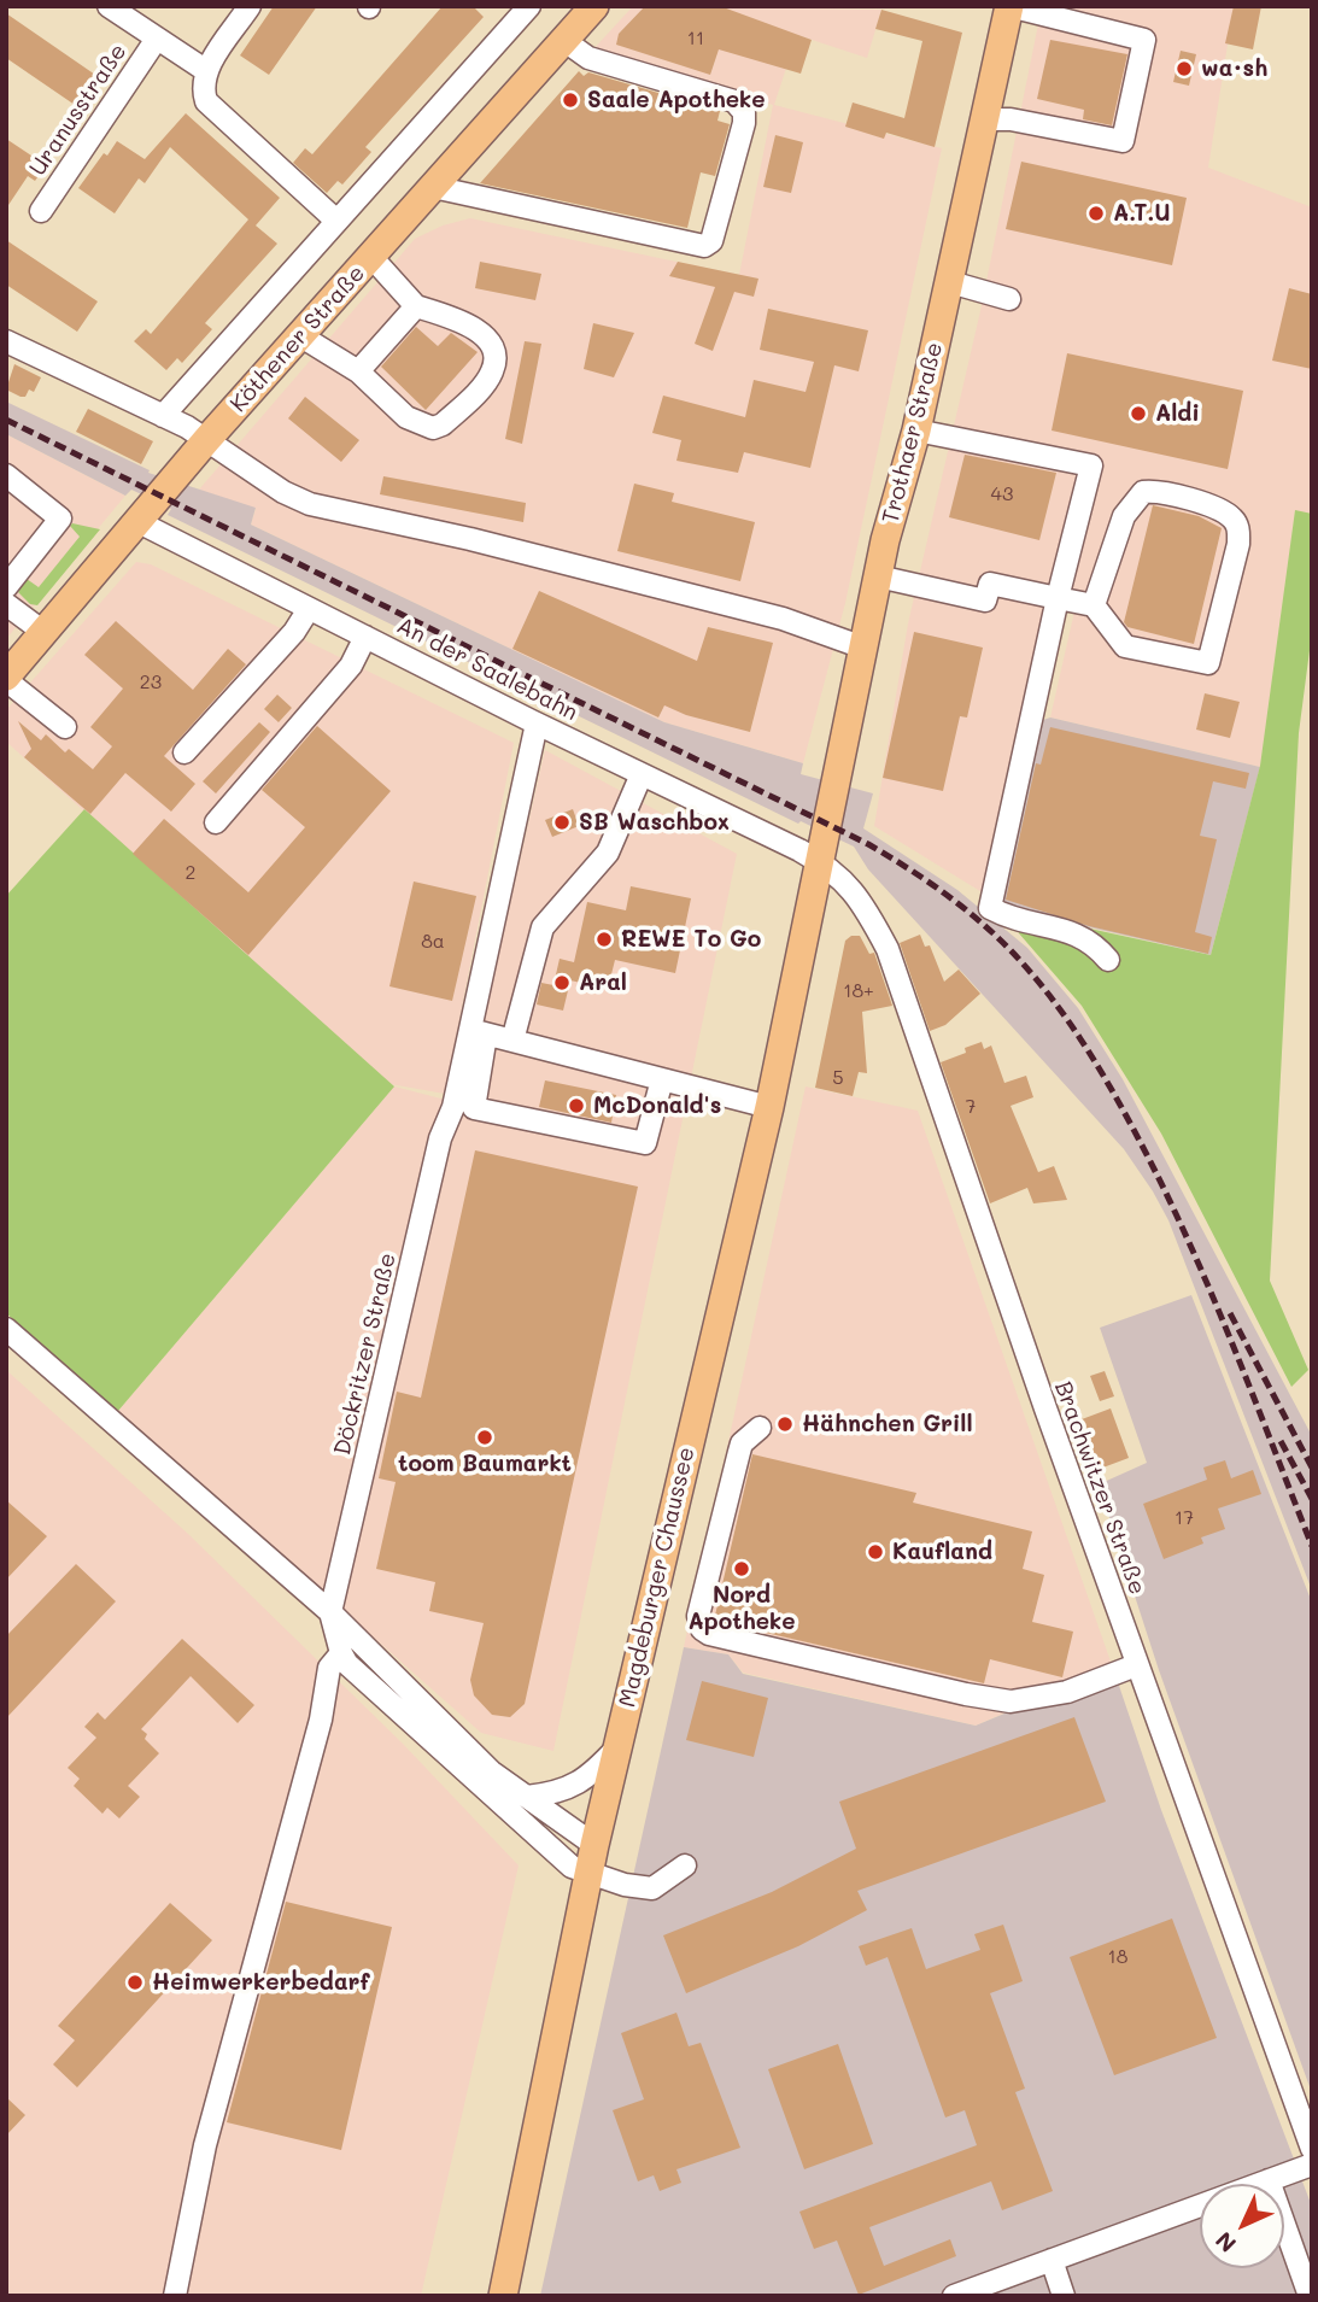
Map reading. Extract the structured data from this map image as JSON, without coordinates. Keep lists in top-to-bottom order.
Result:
{
  "streets": {
    "main road": ["Köthener Straße", "Trothaer Straße", "Magdeburger Chaussee"],
    "street": [
      "Uranusstraße",
      "An der Saalebahn",
      "Döckritzer Straße",
      "Brachwitzer Straße"
    ]
  },
  "crossings": [
    ["Köthener Straße", "An der Saalebahn"],
    ["Trothaer Straße", "An der Saalebahn"],
    ["Trothaer Straße", "Brachwitzer Straße"],
    ["Trothaer Straße", "Magdeburger Chaussee"],
    ["An der Saalebahn", "Brachwitzer Straße"],
    ["An der Saalebahn", "Magdeburger Chaussee"],
    ["Brachwitzer Straße", "Magdeburger Chaussee"]
  ],
  "places": [
    "wa·sh",
    "Saale Apotheke",
    "A.T.U",
    "Aldi",
    "SB Waschbox",
    "REWE To Go",
    "Aral",
    "McDonald's",
    "Hähnchen Grill",
    "toom Baumarkt",
    "Kaufland",
    "Nord Apotheke",
    "Heimwerkerbedarf"
  ],
  "house_numbers": [
    "11",
    "43",
    "23",
    "2",
    "8a",
    "18+",
    "5",
    "7",
    "17",
    "18"
  ],
  "north": "bottom left"
}
